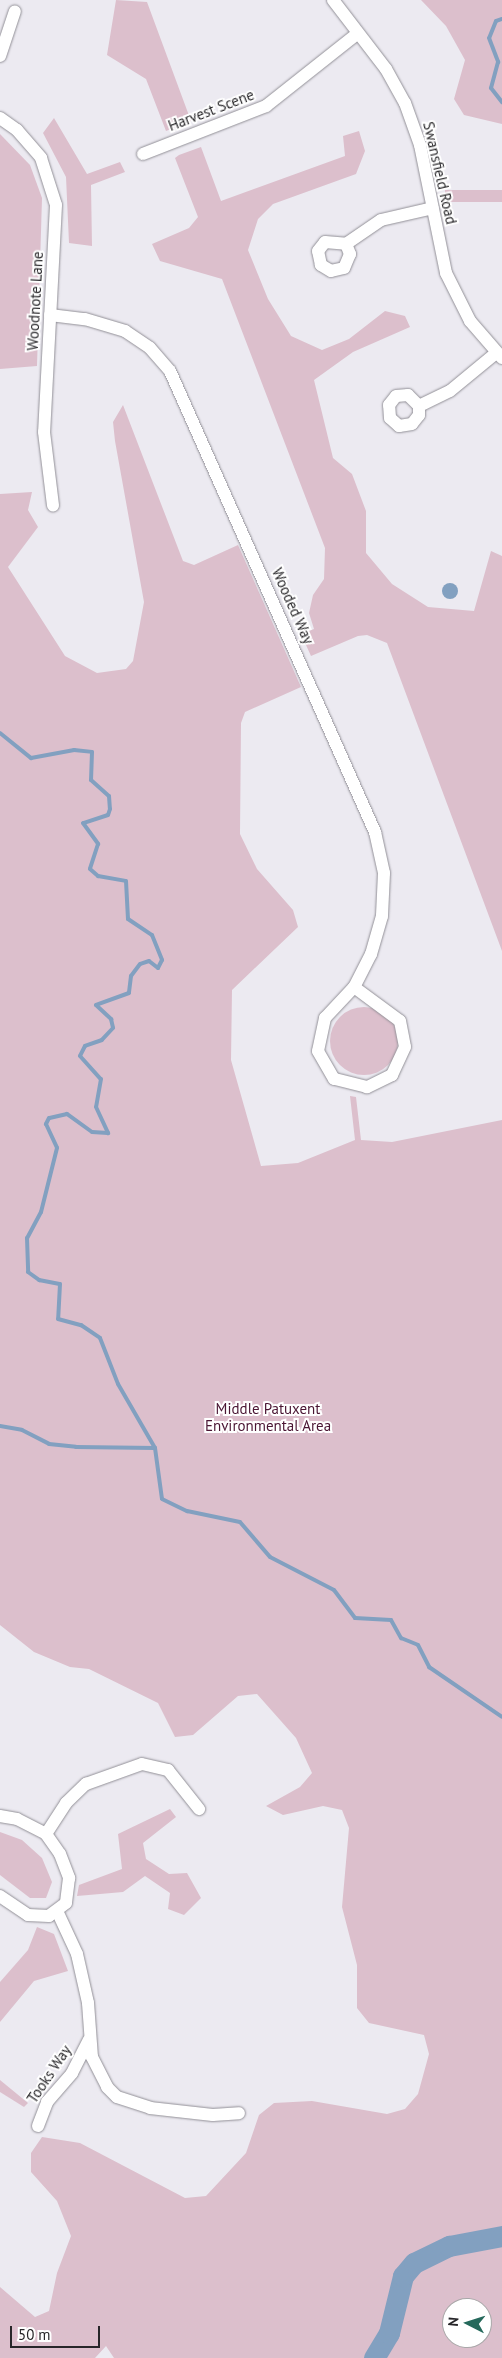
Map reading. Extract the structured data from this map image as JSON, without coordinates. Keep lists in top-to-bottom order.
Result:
{
  "streets": {
    "street": [
      "Harvest Scene",
      "Swansfield Road",
      "Woodnote Lane",
      "Wooded Way",
      "Tooks Way"
    ]
  },
  "crossings": [
    ["Harvest Scene", "Swansfield Road"],
    ["Woodnote Lane", "Wooded Way"]
  ],
  "parks": ["Middle Patuxent Environmental Area"],
  "scale_bar": "50 m",
  "north": "left"
}
